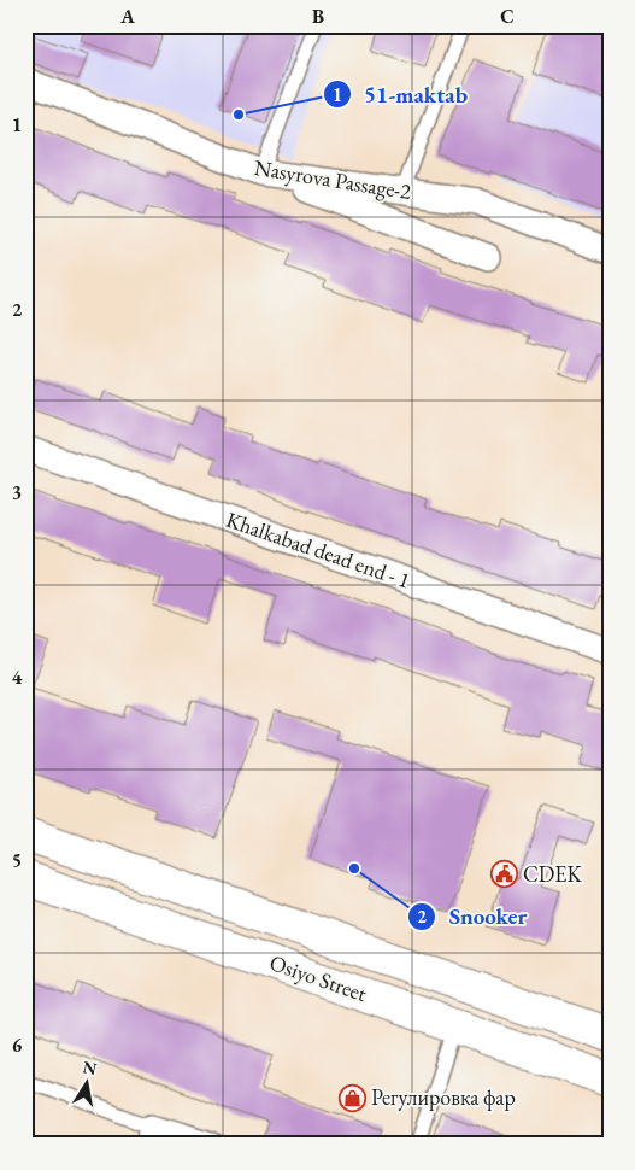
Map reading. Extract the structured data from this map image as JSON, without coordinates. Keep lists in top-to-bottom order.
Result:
{
  "streets": {
    "main road": ["Osiyo Street"],
    "street": ["Nasyrova Passage-2", "Khalkabad dead end - 1"]
  },
  "places": {
    "other": ["51-maktab", "Snooker"],
    "public building": ["CDEK"],
    "shop": ["Регулировка фар"]
  },
  "north": "top",
  "grid": {
    "columns": ["A", "B", "C"],
    "rows": [
      "1",
      "2",
      "3",
      "4",
      "5",
      "6"
    ]
  }
}
